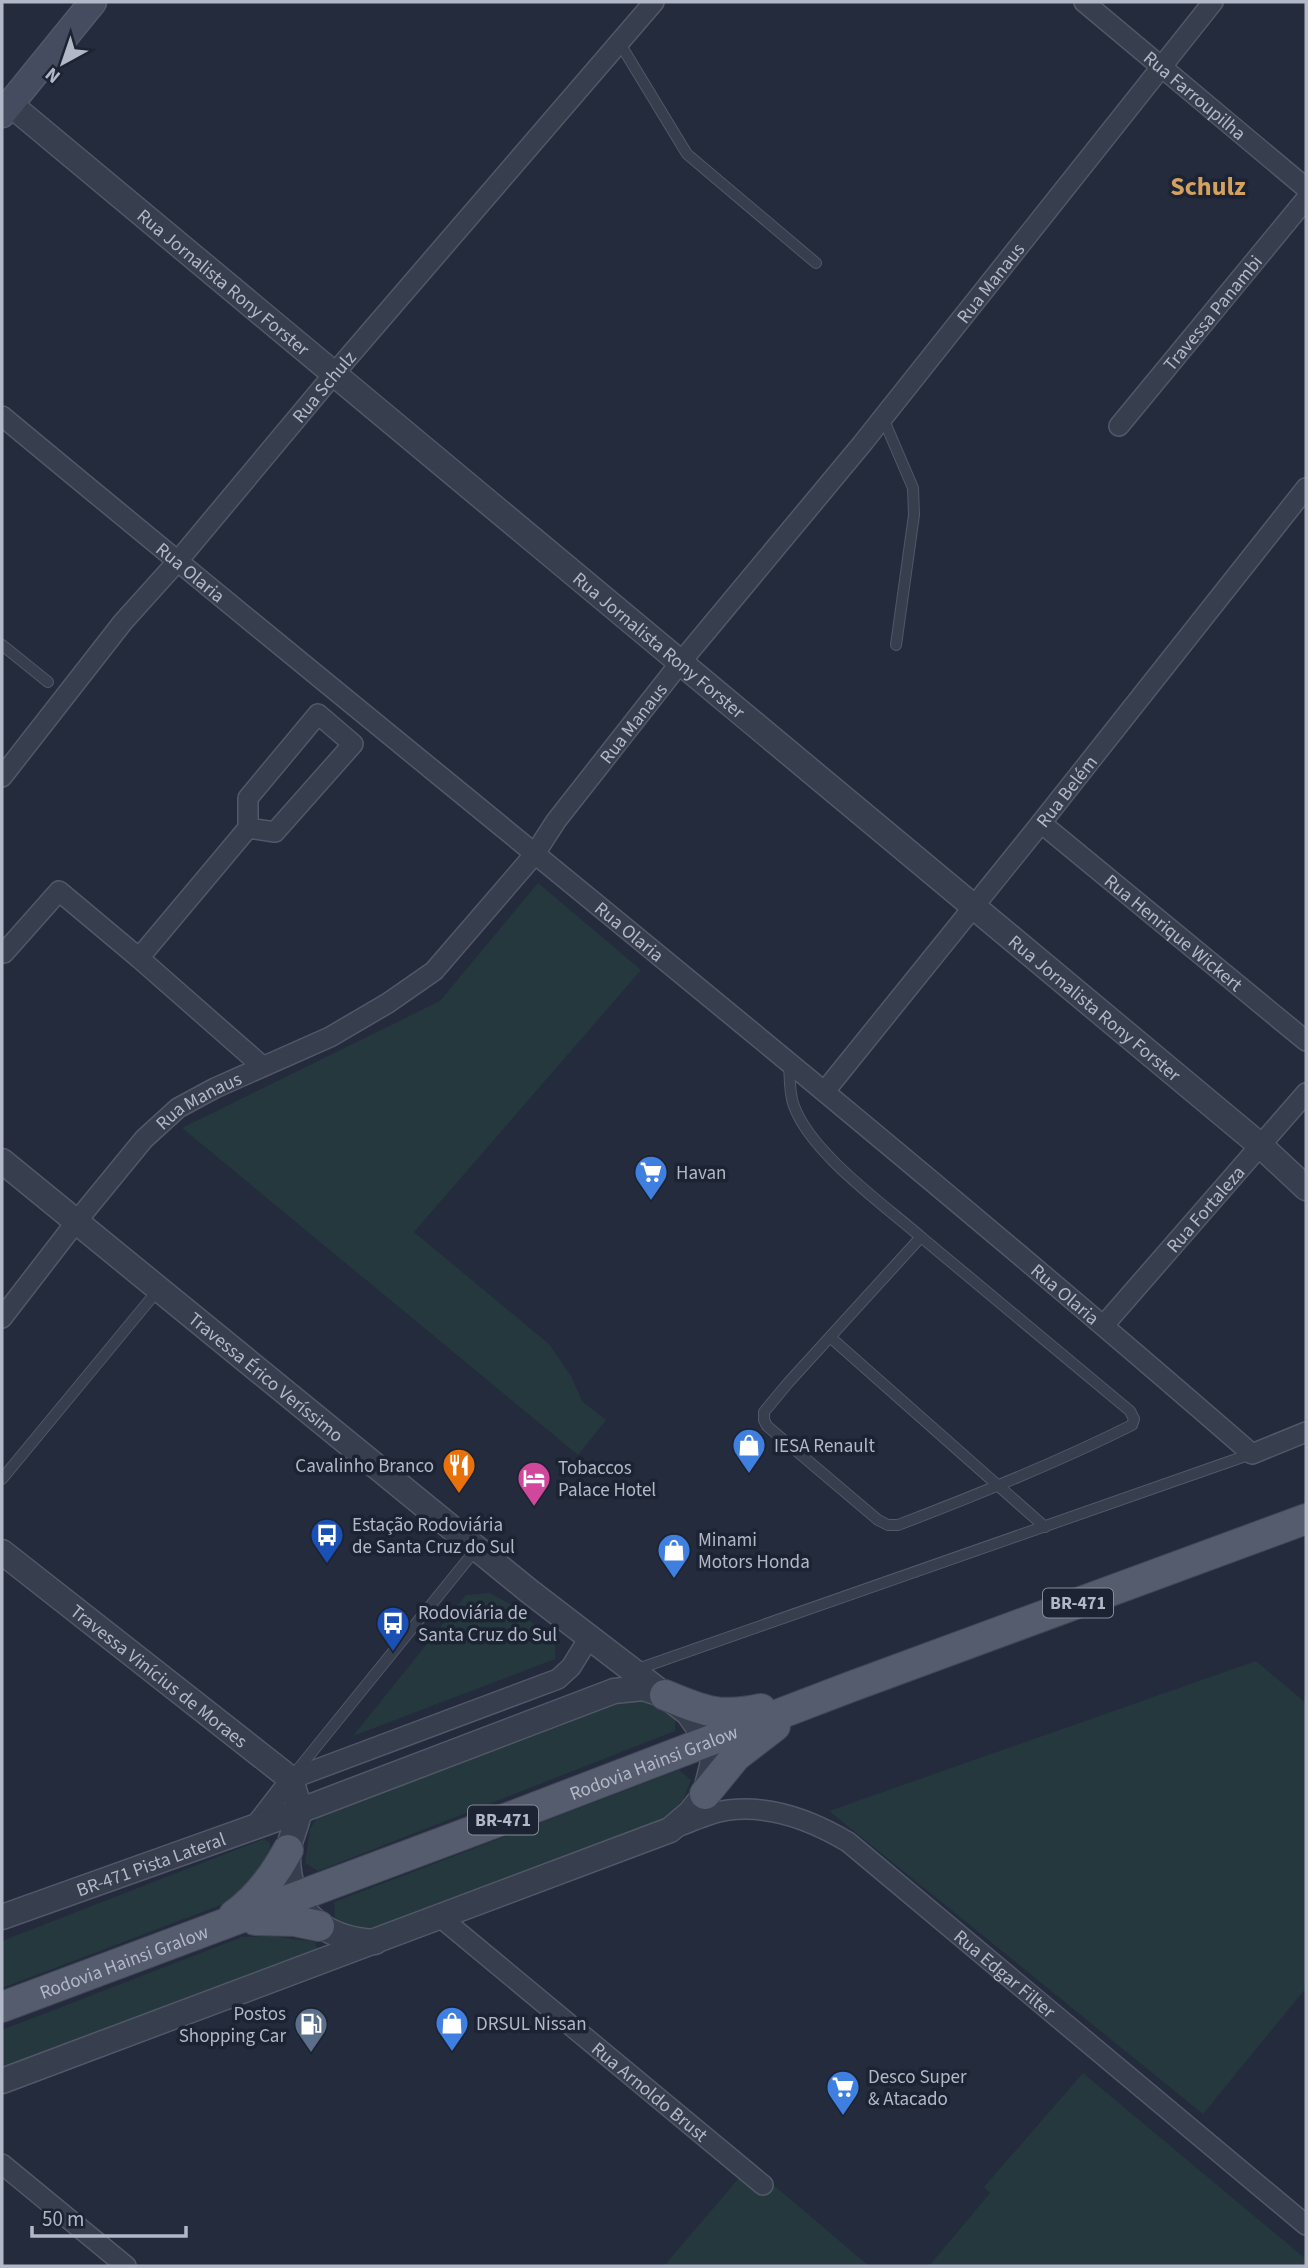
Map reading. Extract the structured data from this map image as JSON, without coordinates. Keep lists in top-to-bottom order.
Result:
{
  "streets": {
    "main road": ["BR-471", "Rodovia Hainsi Gralow"],
    "street": [
      "Rua Farroupilha",
      "Rua Jornalista Rony Forster",
      "Rua Manaus",
      "Travessa Panambi",
      "Rua Schulz",
      "Rua Olaria",
      "Rua Belém",
      "Rua Henrique Wickert",
      "Rua Fortaleza",
      "Travessa Érico Veríssimo",
      "Travessa Vinícius de Moraes",
      "BR-471 Pista Lateral",
      "Rua Edgar Filter",
      "Rua Arnoldo Brust"
    ]
  },
  "crossings": [
    ["Rua Farroupilha", "Rua Manaus"],
    ["Rua Jornalista Rony Forster", "Rua Manaus"],
    ["Rua Jornalista Rony Forster", "Rua Schulz"],
    ["Rua Jornalista Rony Forster", "Rua Belém"],
    ["Rua Jornalista Rony Forster", "Rua Fortaleza"],
    ["Rua Manaus", "Rua Olaria"],
    ["Rua Manaus", "Travessa Érico Veríssimo"],
    ["Rua Schulz", "Rua Olaria"],
    ["Rua Olaria", "Rua Belém"],
    ["Rua Olaria", "Rua Fortaleza"],
    ["Rua Belém", "Rua Henrique Wickert"],
    ["Travessa Érico Veríssimo", "Rodovia Hainsi Gralow"],
    ["Travessa Érico Veríssimo", "BR-471 Pista Lateral"]
  ],
  "districts": ["Schulz"],
  "places": {
    "supermarket": ["Havan", "Desco Super & Atacado"],
    "shop": ["IESA Renault", "Minami Motors Honda", "DRSUL Nissan"],
    "restaurant": ["Cavalinho Branco"],
    "hotel": ["Tobaccos Palace Hotel"],
    "bus stop": ["Estação Rodoviária de Santa Cruz do Sul", "Rodoviária de Santa Cruz do Sul"],
    "fuel station": ["Postos Shopping Car"]
  },
  "scale_bar": "50 m",
  "north": "bottom left"
}
